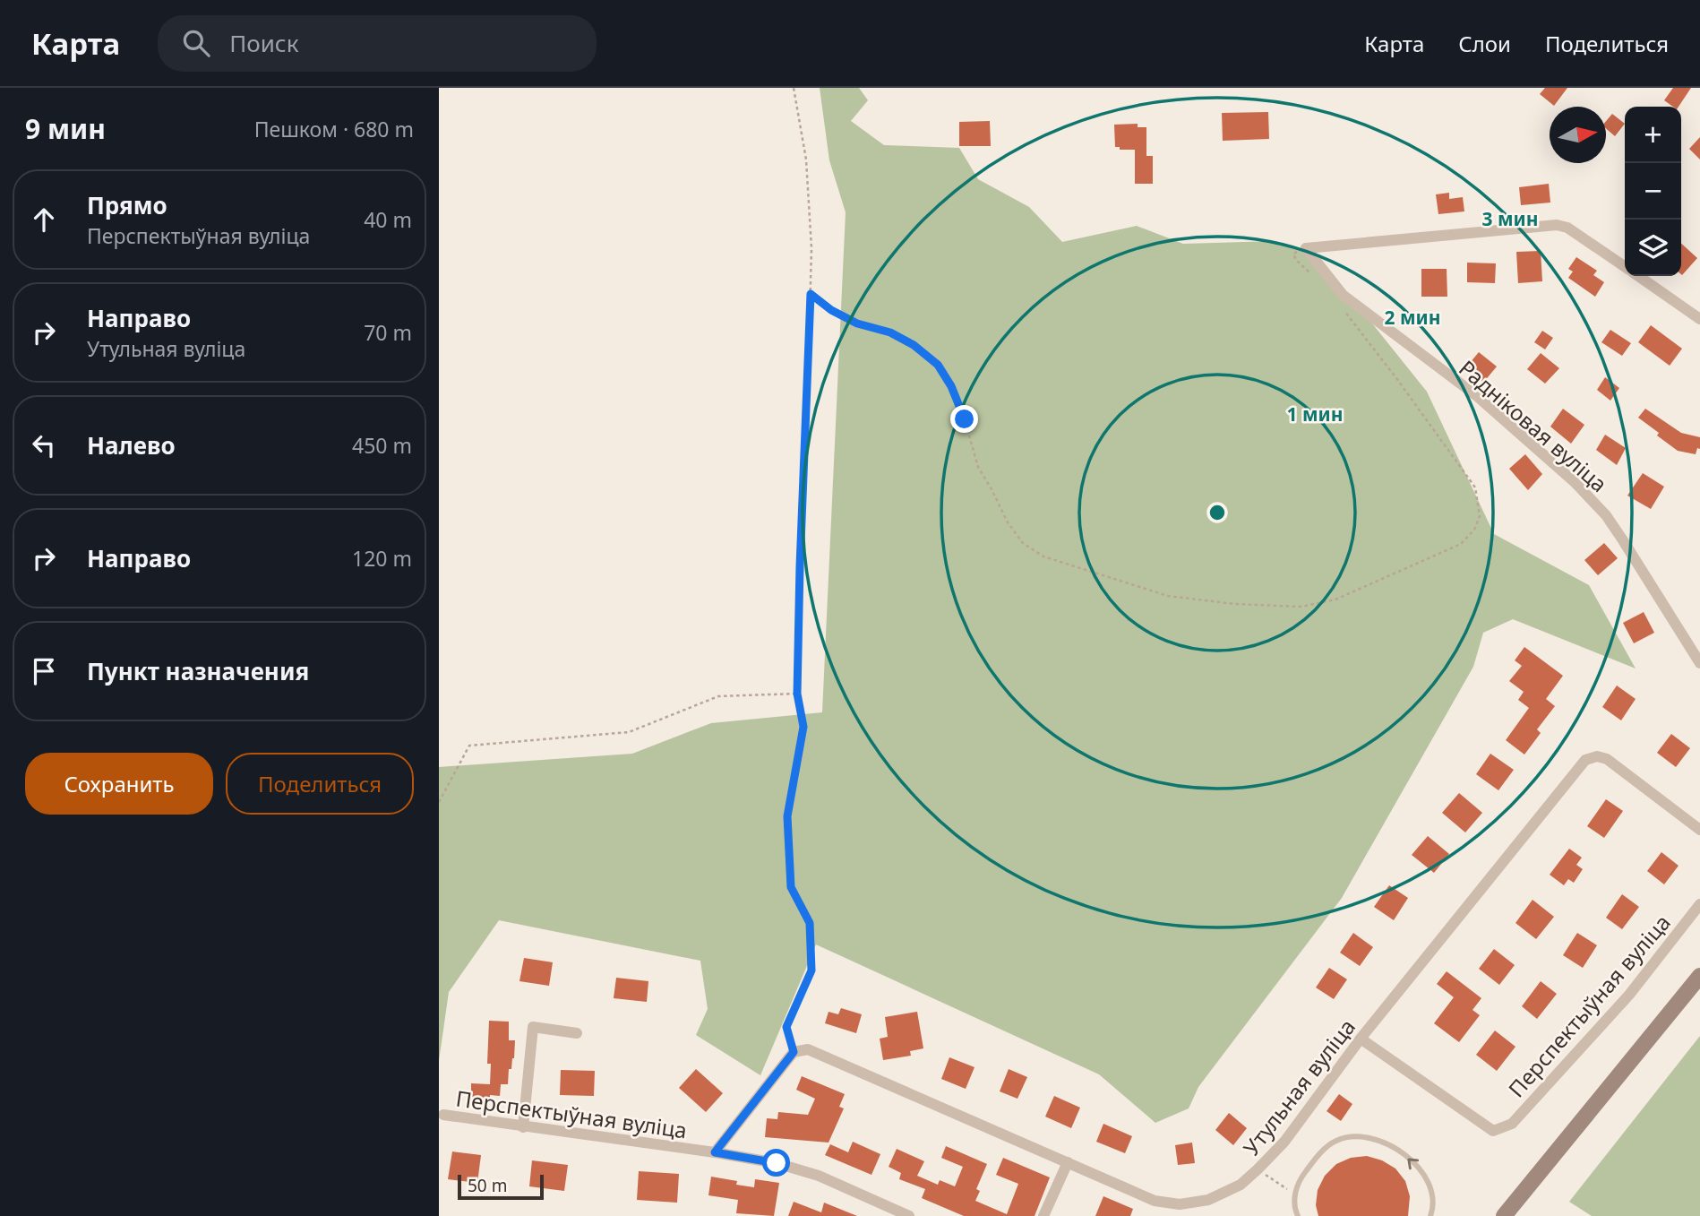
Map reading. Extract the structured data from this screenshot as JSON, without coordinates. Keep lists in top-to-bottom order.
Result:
{
  "streets": {
    "street": ["Радніковая вуліца", "Перспектыўная вуліца", "Утульная вуліца"]
  },
  "crossings": [
    ["Перспектыўная вуліца", "Утульная вуліца"]
  ],
  "scale_bar": "50 m",
  "north": "right",
  "page": {
    "header": "Карта",
    "search": "Поиск",
    "nav": ["Карта", "Слои", "Поделиться"],
    "heading": ["9 мин", "Пешком · 680 m"],
    "map_buttons": ["+", "−"],
    "list": [
      ["Прямо", "Перспектыўная вуліца", "40 m"],
      ["Направо", "Утульная вуліца", "70 m"],
      ["Налево", "450 m"],
      ["Направо", "120 m"],
      "Пункт назначения"
    ],
    "buttons": ["Сохранить", "Поделиться"],
    "scale": "50 m"
  },
  "rings": ["3 мин", "2 мин", "1 мин"]
}
